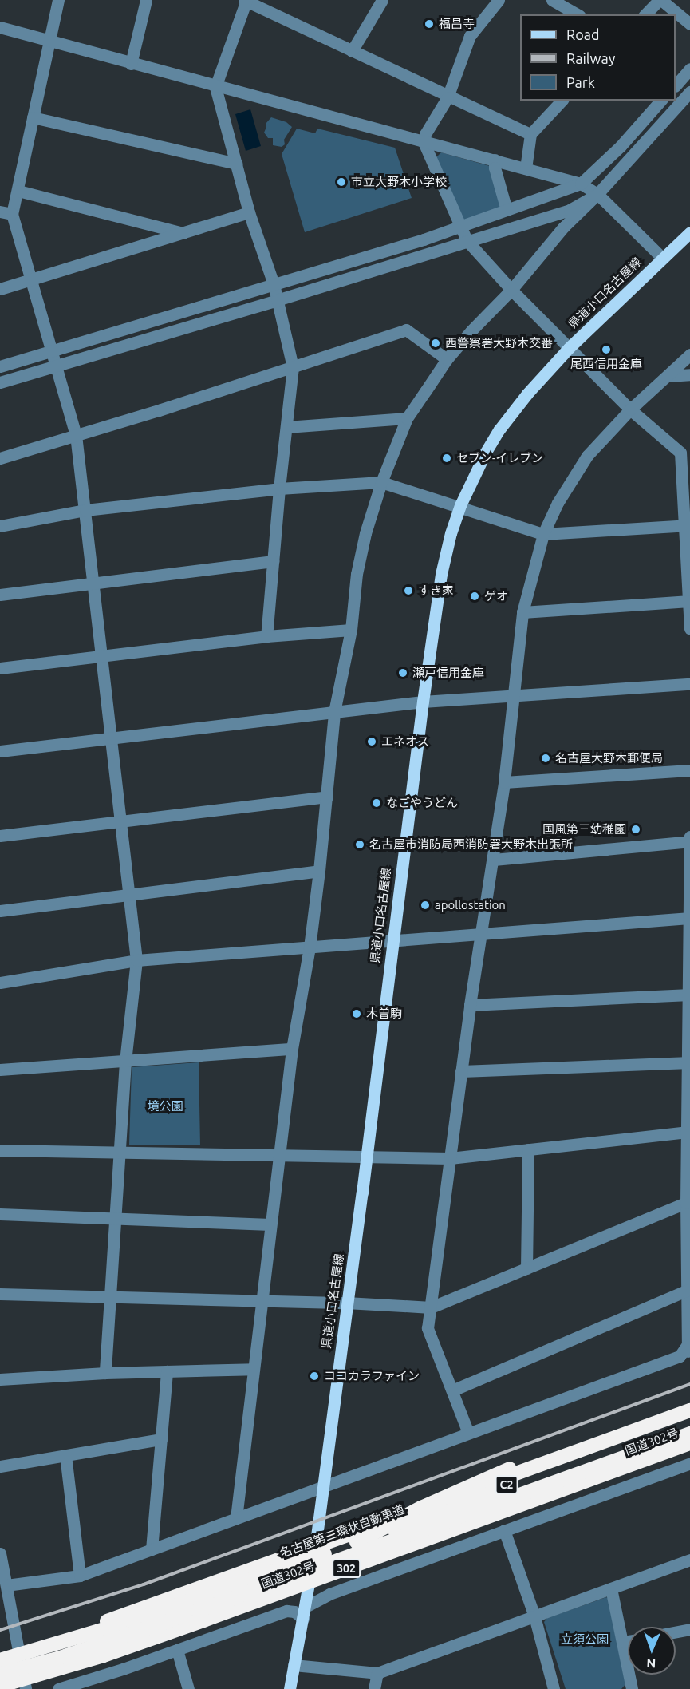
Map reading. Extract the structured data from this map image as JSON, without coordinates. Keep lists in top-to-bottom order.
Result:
{
  "streets": {
    "highway": [
      "国道302号",
      "C2",
      "名古屋第二環状自動車道",
      "302"
    ],
    "main road": ["県道小口名古屋線"]
  },
  "crossings": [
    ["県道小口名古屋線", "国道302号"],
    ["国道302号", "C2"],
    ["国道302号", "名古屋第二環状自動車道"],
    ["C2", "名古屋第二環状自動車道"]
  ],
  "parks": ["境公園", "立須公園"],
  "places": [
    "福昌寺",
    "市立大野木小学校",
    "西警察署大野木交番",
    "尾西信用金庫",
    "セブン-イレブン",
    "すき家",
    "ゲオ",
    "瀬戸信用金庫",
    "エネオス",
    "名古屋大野木郵便局",
    "なごやうどん",
    "国風第三幼稚園",
    "名古屋市消防局西消防署大野木出張所",
    "apollostation",
    "木曽駒",
    "ココカラファイン"
  ],
  "legend": ["Road", "Railway", "Park"],
  "north": "bottom"
}
